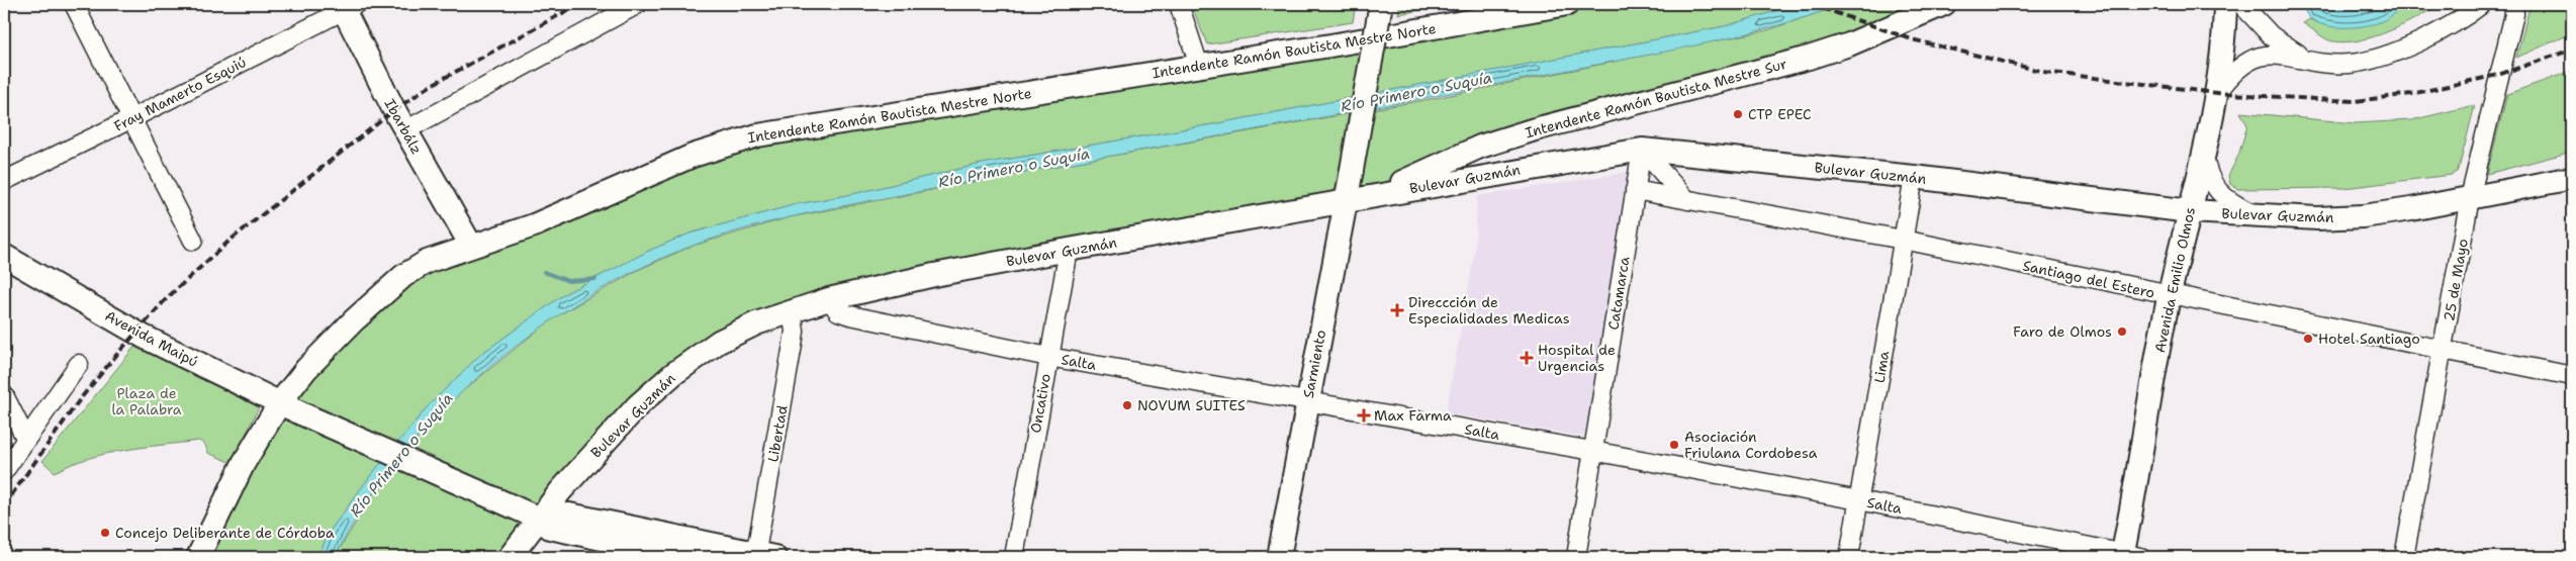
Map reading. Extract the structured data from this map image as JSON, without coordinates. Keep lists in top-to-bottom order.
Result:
{
  "streets": {
    "main road": [
      "Intendente Ramón Bautista Mestre Norte",
      "Intendente Ramón Bautista Mestre Sur",
      "Ibarbálz",
      "Bulevar Guzmán",
      "Avenida Emilio Olmos",
      "Avenida Maipú",
      "Sarmiento"
    ],
    "street": [
      "Fray Mamerto Esquiú",
      "Santiago del Estero",
      "25 de Mayo",
      "Catamarca",
      "Salta",
      "Lima",
      "Oncativo",
      "Libertad"
    ]
  },
  "crossings": [
    ["Intendente Ramón Bautista Mestre Norte", "Ibarbálz"],
    ["Intendente Ramón Bautista Mestre Norte", "Avenida Maipú"],
    ["Fray Mamerto Esquiú", "Ibarbálz"],
    ["Intendente Ramón Bautista Mestre Sur", "Bulevar Guzmán"],
    ["Bulevar Guzmán", "Avenida Emilio Olmos"],
    ["Bulevar Guzmán", "25 de Mayo"],
    ["Bulevar Guzmán", "Catamarca"],
    ["Bulevar Guzmán", "Avenida Maipú"],
    ["Bulevar Guzmán", "Salta"],
    ["Bulevar Guzmán", "Sarmiento"],
    ["Bulevar Guzmán", "Lima"],
    ["Bulevar Guzmán", "Oncativo"],
    ["Bulevar Guzmán", "Libertad"],
    ["Santiago del Estero", "Avenida Emilio Olmos"],
    ["Santiago del Estero", "25 de Mayo"],
    ["Santiago del Estero", "Catamarca"],
    ["Santiago del Estero", "Lima"],
    ["Avenida Emilio Olmos", "Salta"],
    ["Catamarca", "Salta"],
    ["Salta", "Sarmiento"],
    ["Salta", "Lima"],
    ["Salta", "Oncativo"]
  ],
  "water": ["Río Primero o Suquía"],
  "parks": ["Plaza de la Palabra"],
  "places": {
    "other": [
      "CTP EPEC",
      "Faro de Olmos",
      "Hotel Santiago",
      "NOVUM SUITES",
      "Asociación Friulana Cordobesa",
      "Concejo Deliberante de Córdoba"
    ],
    "health": ["Direccción de Especialidades Medicas", "Hospital de Urgencias", "Max Farma"]
  }
}
